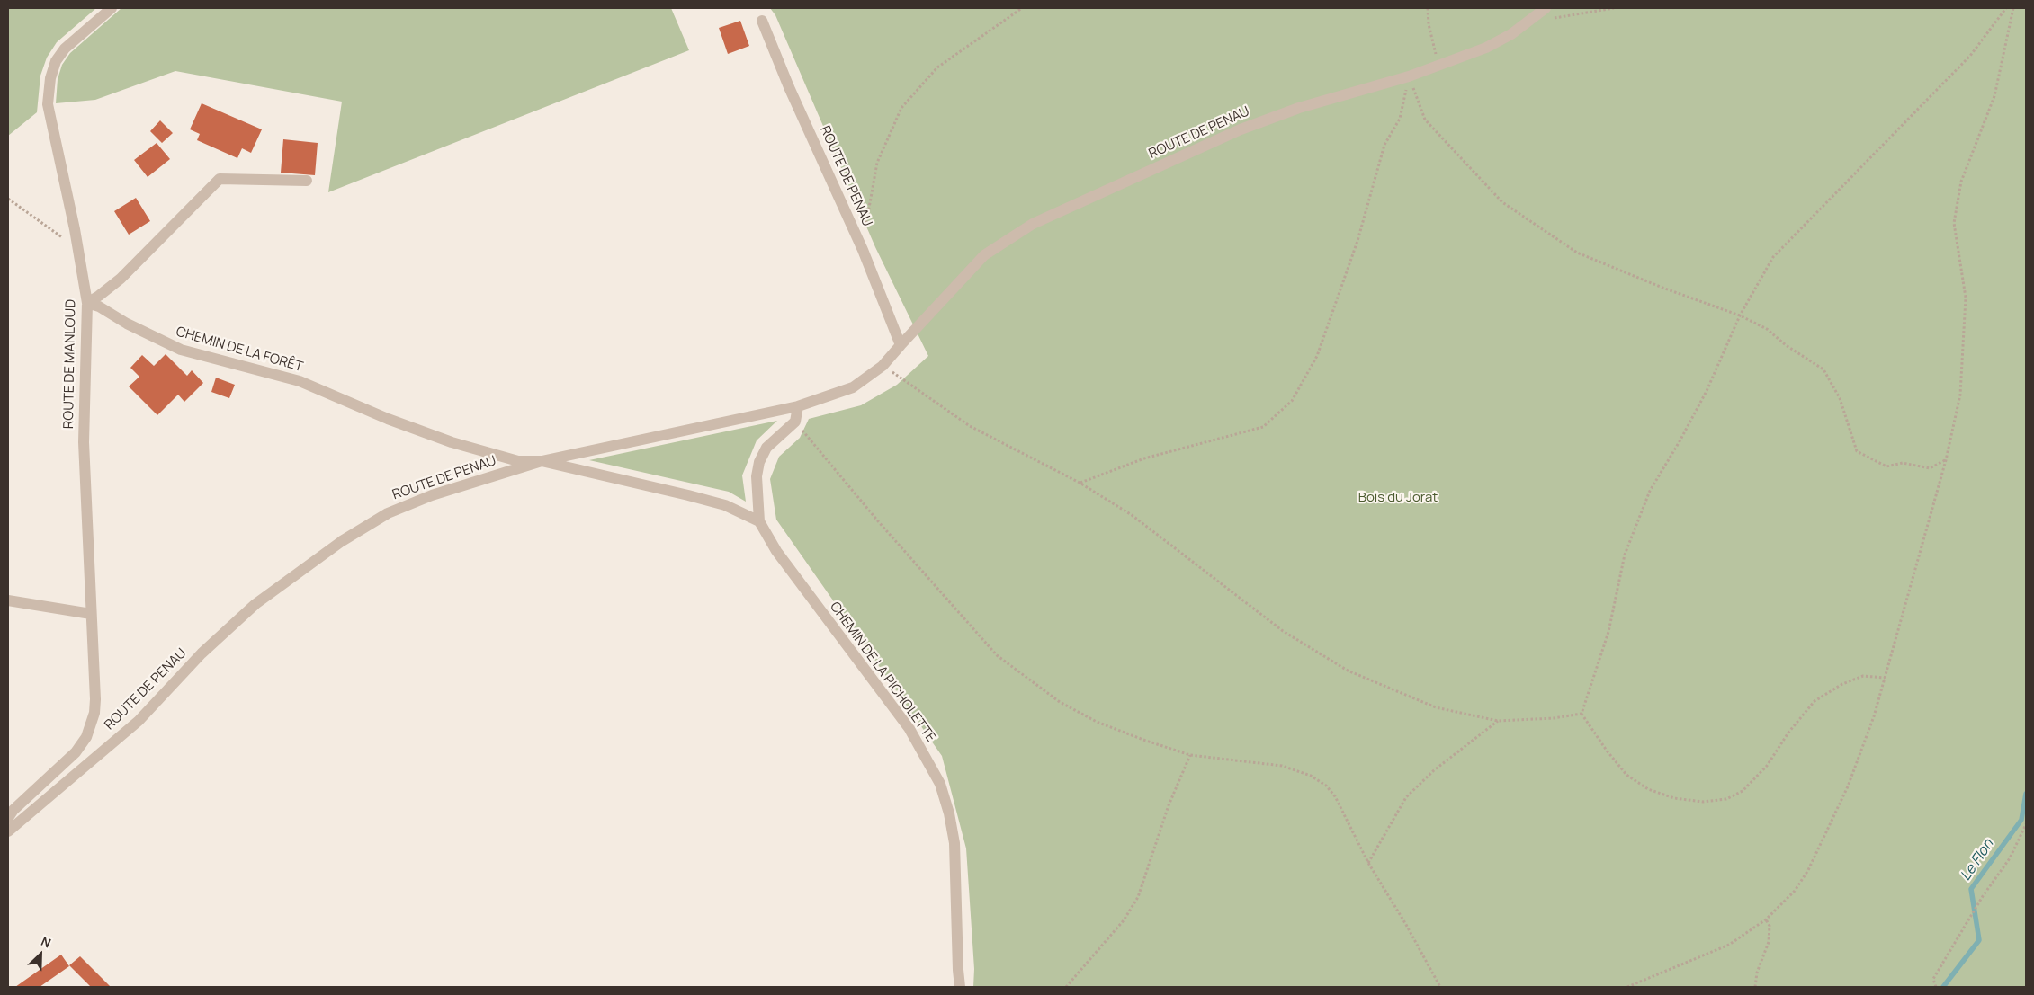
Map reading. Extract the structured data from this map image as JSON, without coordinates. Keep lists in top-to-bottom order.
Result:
{
  "streets": {
    "street": [
      "ROUTE DE PENAU",
      "CHEMIN DE LA FORÊT",
      "ROUTE DE MANLOUD",
      "CHEMIN DE LA PICHOLETTE"
    ]
  },
  "crossings": [
    ["ROUTE DE PENAU", "CHEMIN DE LA FORÊT"],
    ["CHEMIN DE LA FORÊT", "ROUTE DE MANLOUD"]
  ],
  "water": ["Le Flon"],
  "parks": ["Bois du Jorat"],
  "north": "top right"
}
